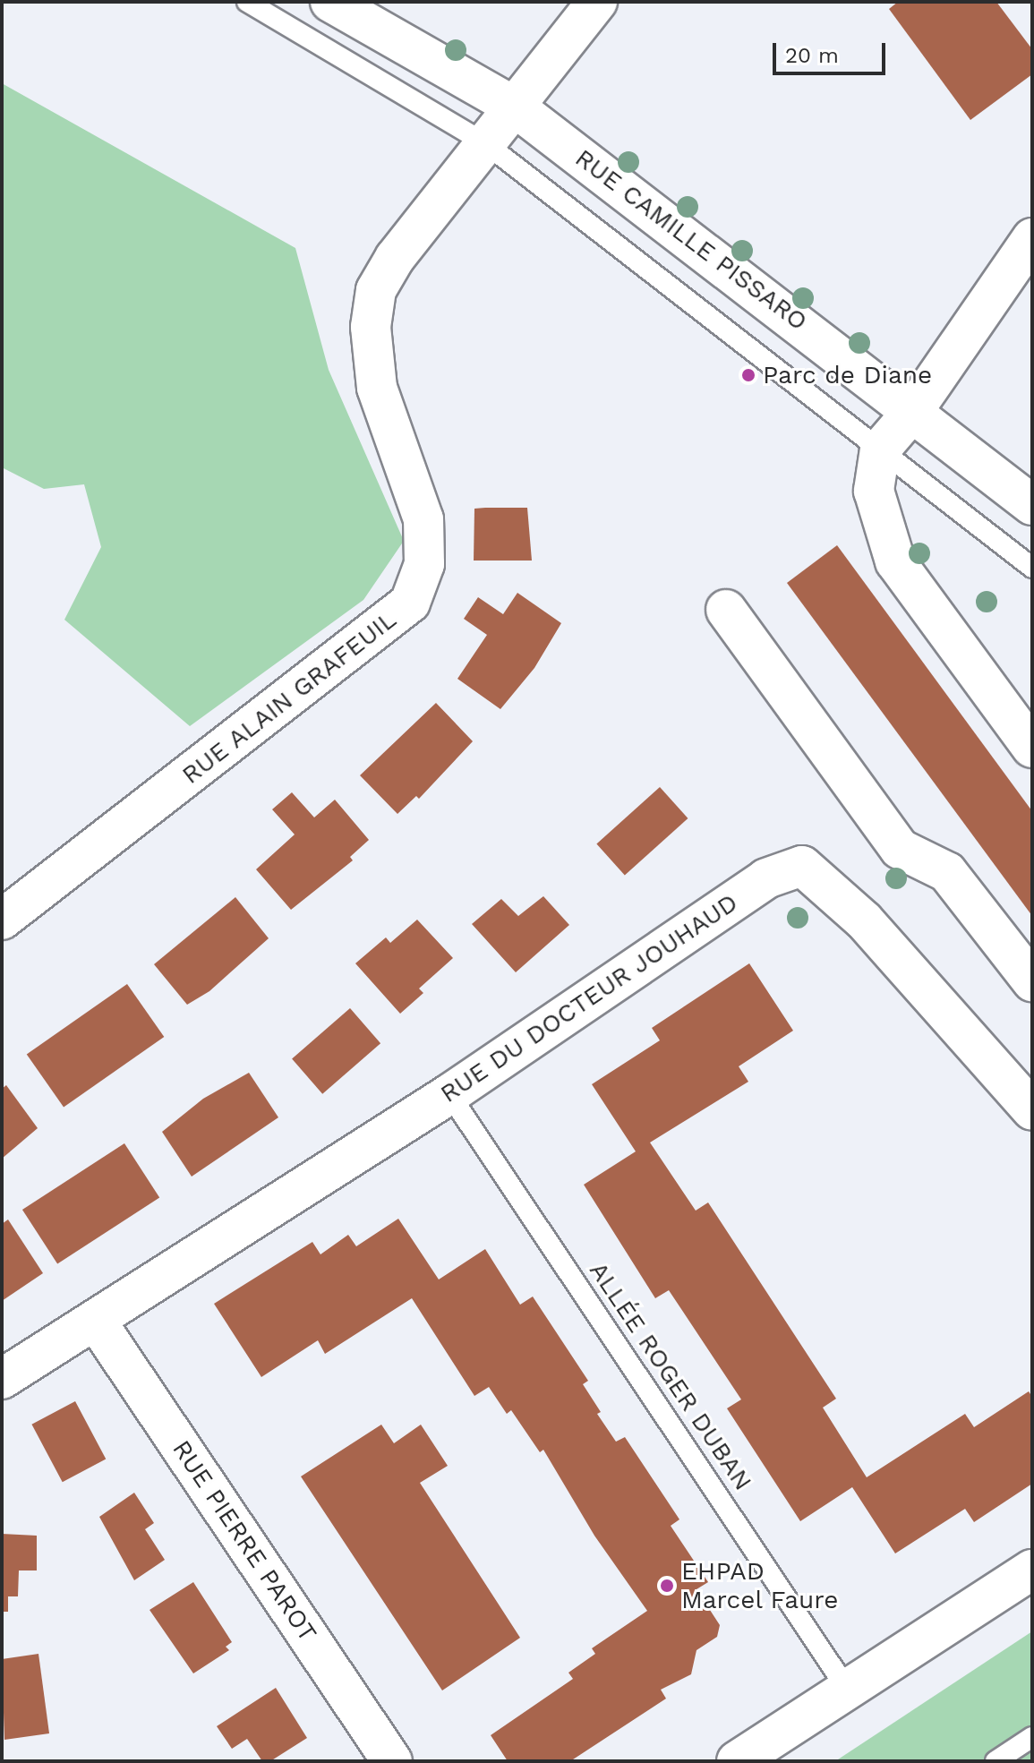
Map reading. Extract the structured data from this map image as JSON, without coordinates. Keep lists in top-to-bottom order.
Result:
{
  "streets": {
    "street": [
      "RUE CAMILLE PISSARO",
      "RUE ALAIN GRAFEUIL",
      "RUE DU DOCTEUR JOUHAUD",
      "RUE PIERRE PAROT"
    ],
    "lane": ["ALLÉE ROGER DUBAN"]
  },
  "crossings": [
    ["RUE CAMILLE PISSARO", "RUE ALAIN GRAFEUIL"],
    ["RUE DU DOCTEUR JOUHAUD", "ALLÉE ROGER DUBAN"],
    ["RUE DU DOCTEUR JOUHAUD", "RUE PIERRE PAROT"]
  ],
  "places": ["Parc de Diane", "EHPAD Marcel Faure"],
  "scale_bar": "20 m"
}
